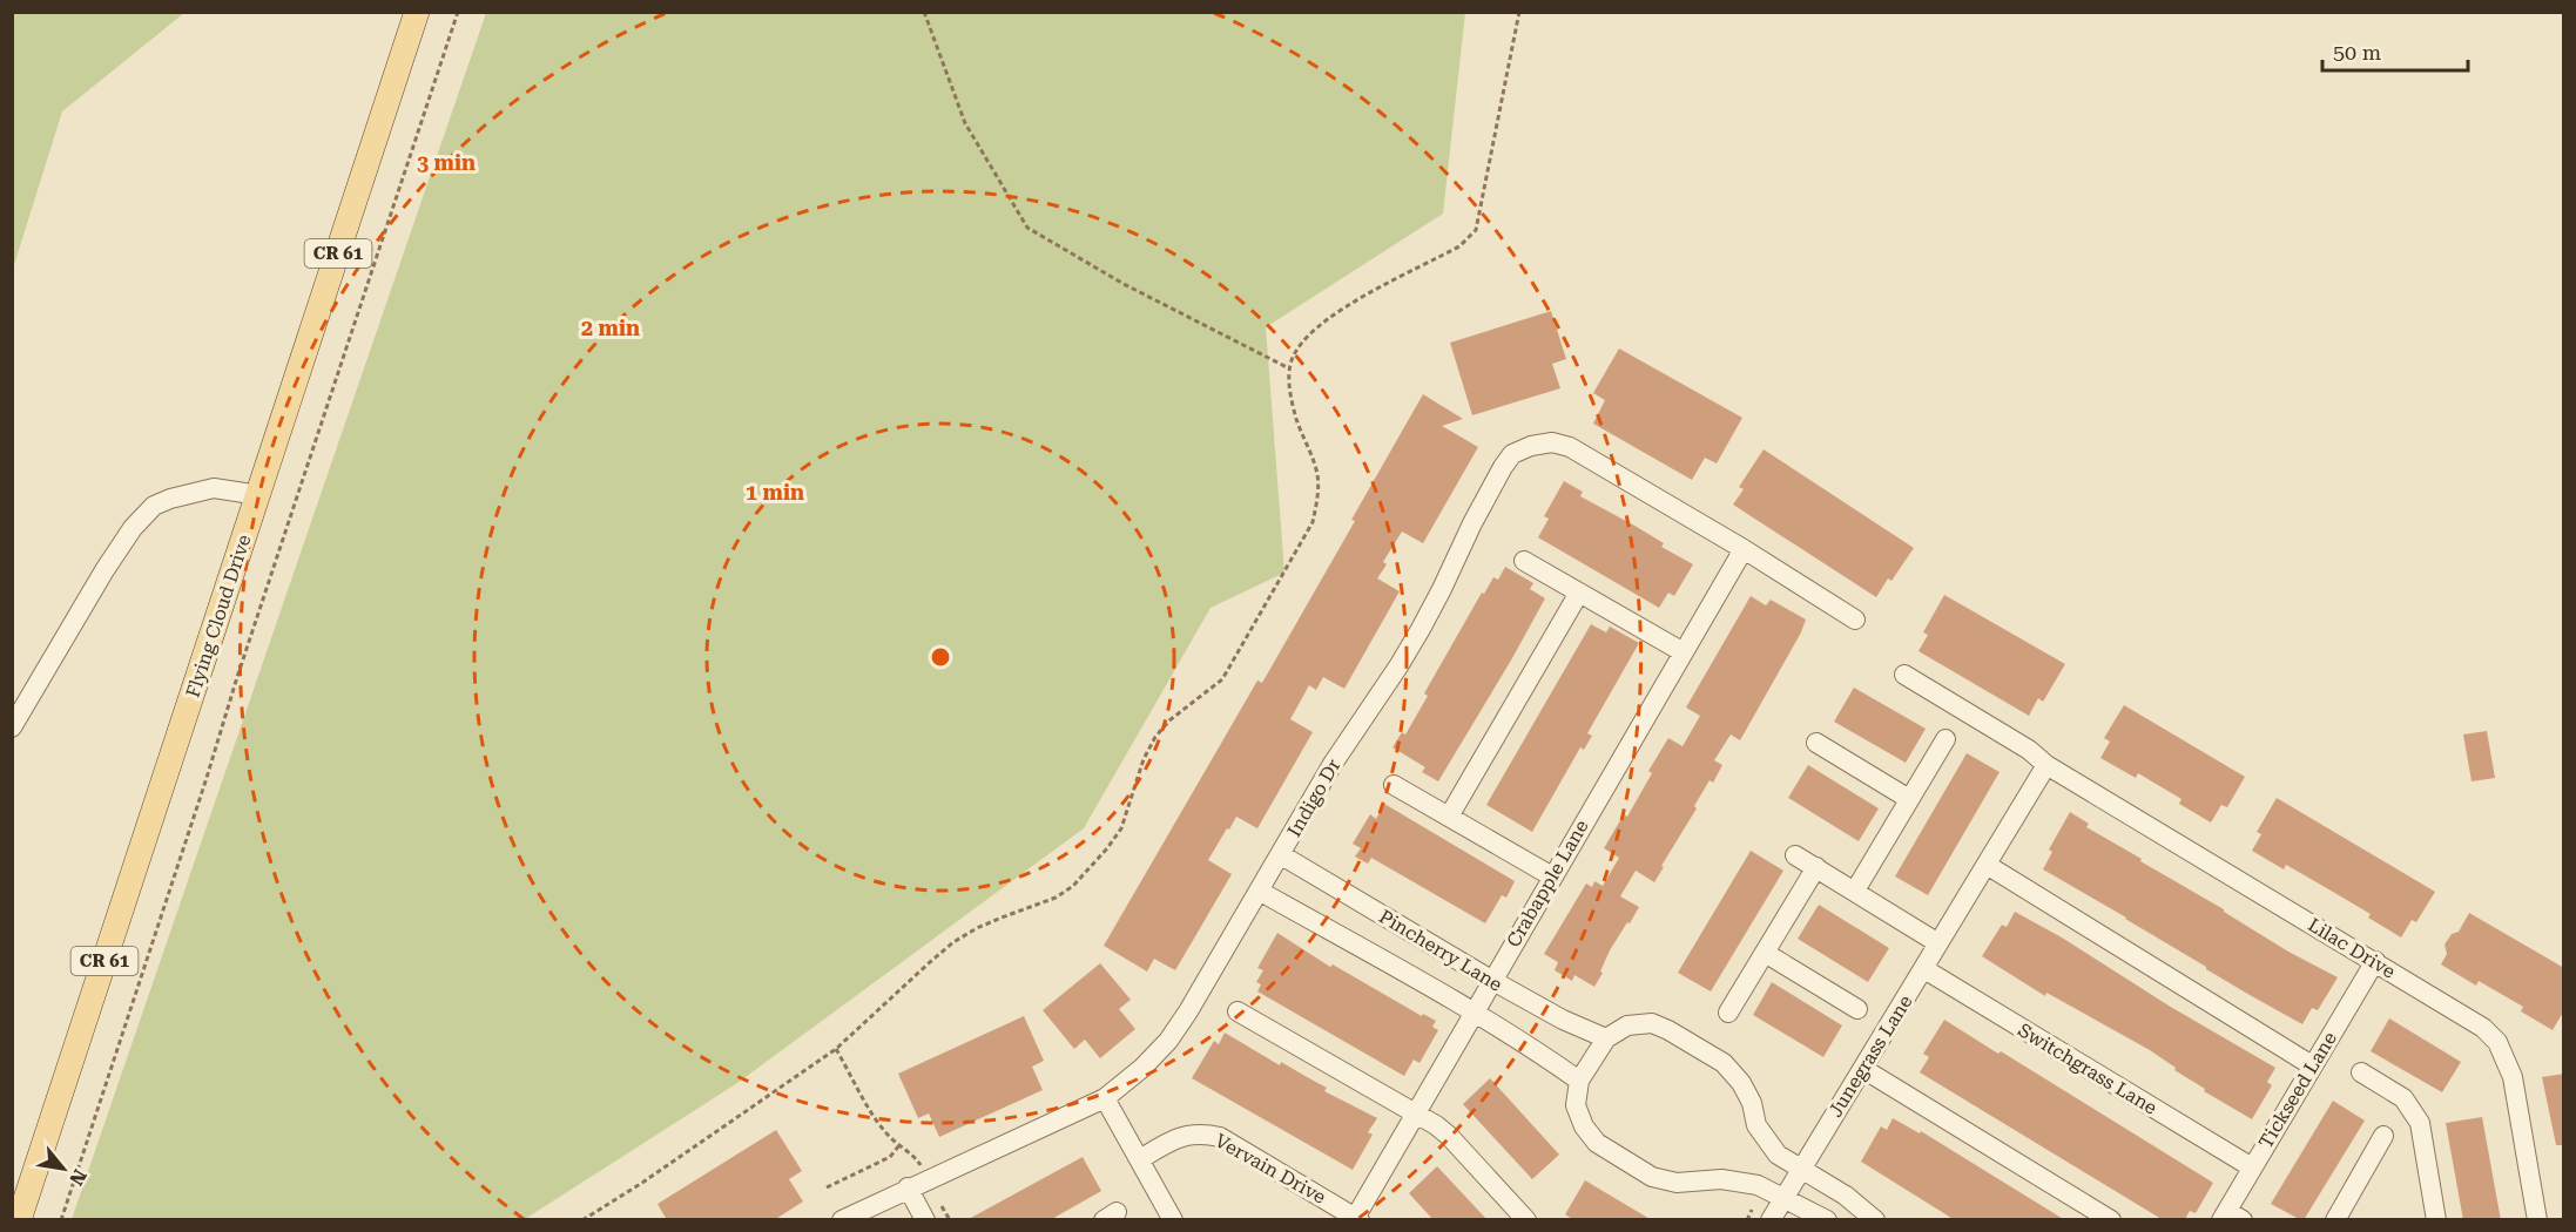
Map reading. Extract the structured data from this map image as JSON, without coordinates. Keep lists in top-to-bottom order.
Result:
{
  "streets": {
    "main road": ["CR 61", "Flying Cloud Drive"],
    "street": [
      "Indigo Dr",
      "Crabapple Lane",
      "Lilac Drive",
      "Pincherry Lane",
      "Junegrass Lane",
      "Switchgrass Lane",
      "Tickseed Lane",
      "Vervain Drive"
    ]
  },
  "crossings": [
    ["Indigo Dr", "Crabapple Lane"],
    ["Indigo Dr", "Pincherry Lane"],
    ["Crabapple Lane", "Pincherry Lane"],
    ["Crabapple Lane", "Vervain Drive"],
    ["Lilac Drive", "Junegrass Lane"],
    ["Lilac Drive", "Tickseed Lane"],
    ["Junegrass Lane", "Switchgrass Lane"],
    ["Switchgrass Lane", "Tickseed Lane"]
  ],
  "scale_bar": "50 m",
  "north": "bottom right",
  "rings": ["3 min", "2 min", "1 min"]
}
